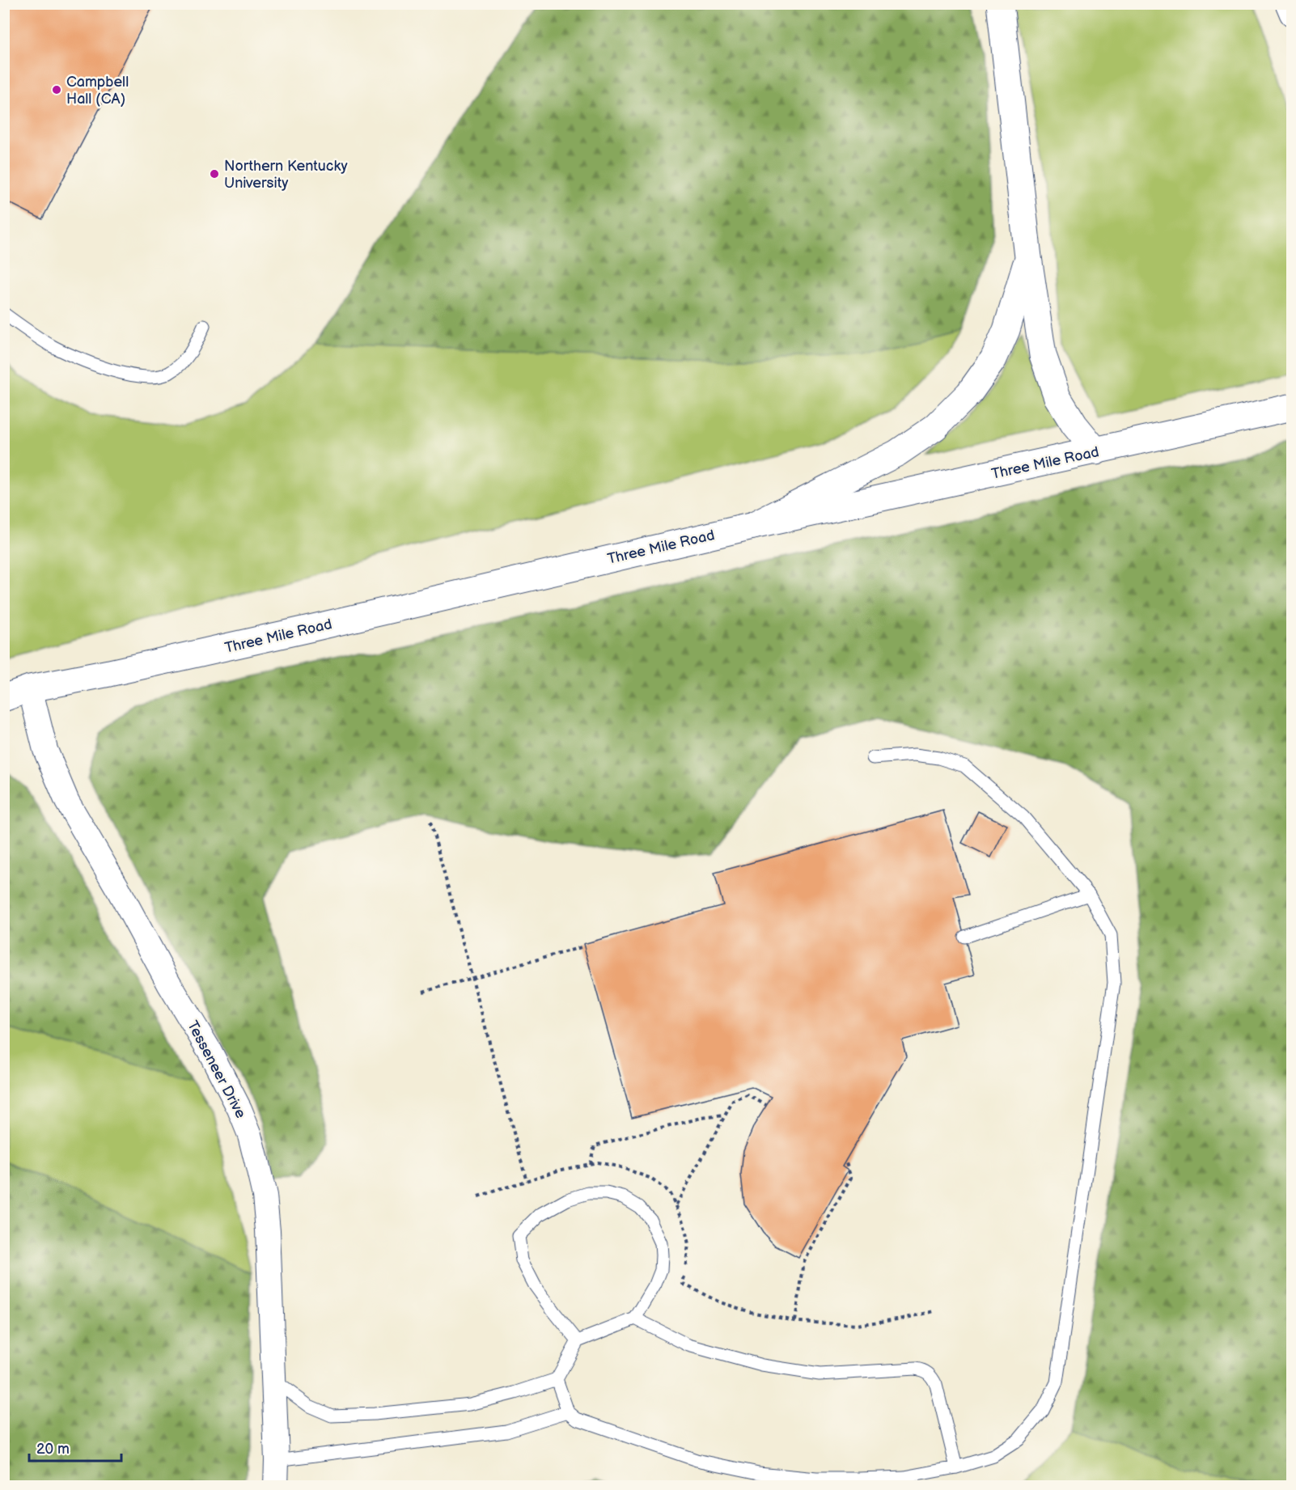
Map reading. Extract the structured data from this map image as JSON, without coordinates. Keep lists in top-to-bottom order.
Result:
{
  "streets": {
    "main road": ["Three Mile Road"],
    "street": ["Tesseneer Drive"]
  },
  "crossings": [
    ["Three Mile Road", "Tesseneer Drive"]
  ],
  "places": ["Campbell Hall (CA)", "Northern Kentucky University"],
  "scale_bar": "20 m"
}
